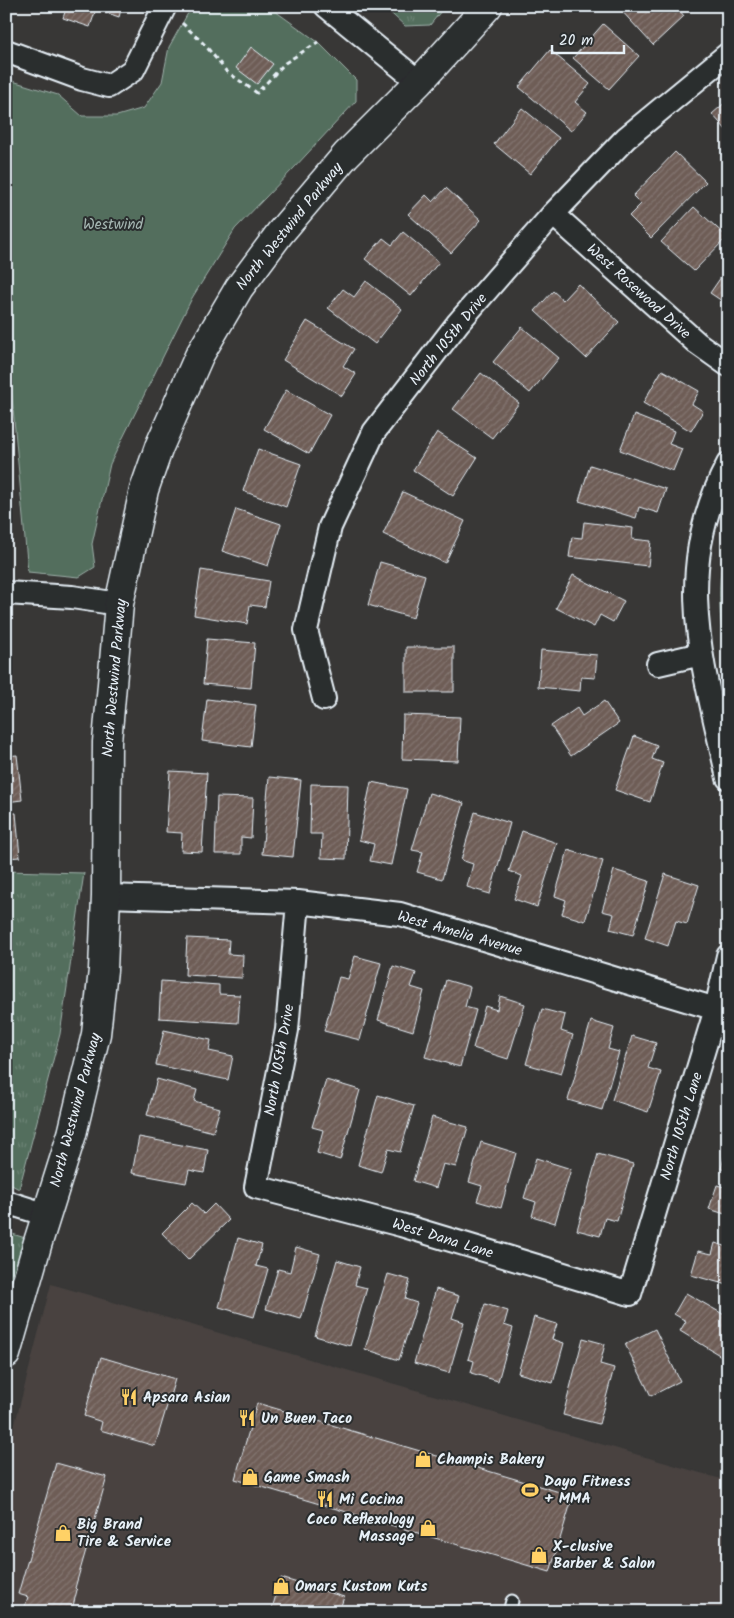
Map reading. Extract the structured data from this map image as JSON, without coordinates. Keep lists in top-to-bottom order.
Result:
{
  "streets": {
    "street": [
      "North Westwind Parkway",
      "West Rosewood Drive",
      "North 105th Drive",
      "West Amelia Avenue",
      "North 105th Lane",
      "West Dana Lane"
    ]
  },
  "crossings": [
    ["North Westwind Parkway", "West Amelia Avenue"],
    ["West Rosewood Drive", "North 105th Drive"],
    ["North 105th Drive", "West Amelia Avenue"],
    ["North 105th Drive", "West Dana Lane"],
    ["West Amelia Avenue", "North 105th Lane"],
    ["North 105th Lane", "West Dana Lane"]
  ],
  "parks": ["Westwind"],
  "places": {
    "restaurant": ["Apsara Asian", "Un Buen Taco", "Mi Cocina"],
    "shop": [
      "Champis Bakery",
      "Game Smash",
      "Coco Reflexology Massage",
      "Big Brand Tire & Service",
      "X-clusive Barber & Salon",
      "Omars Kustom Kuts"
    ],
    "sports": ["Dayo Fitness + MMA"]
  },
  "scale_bar": "20 m"
}
